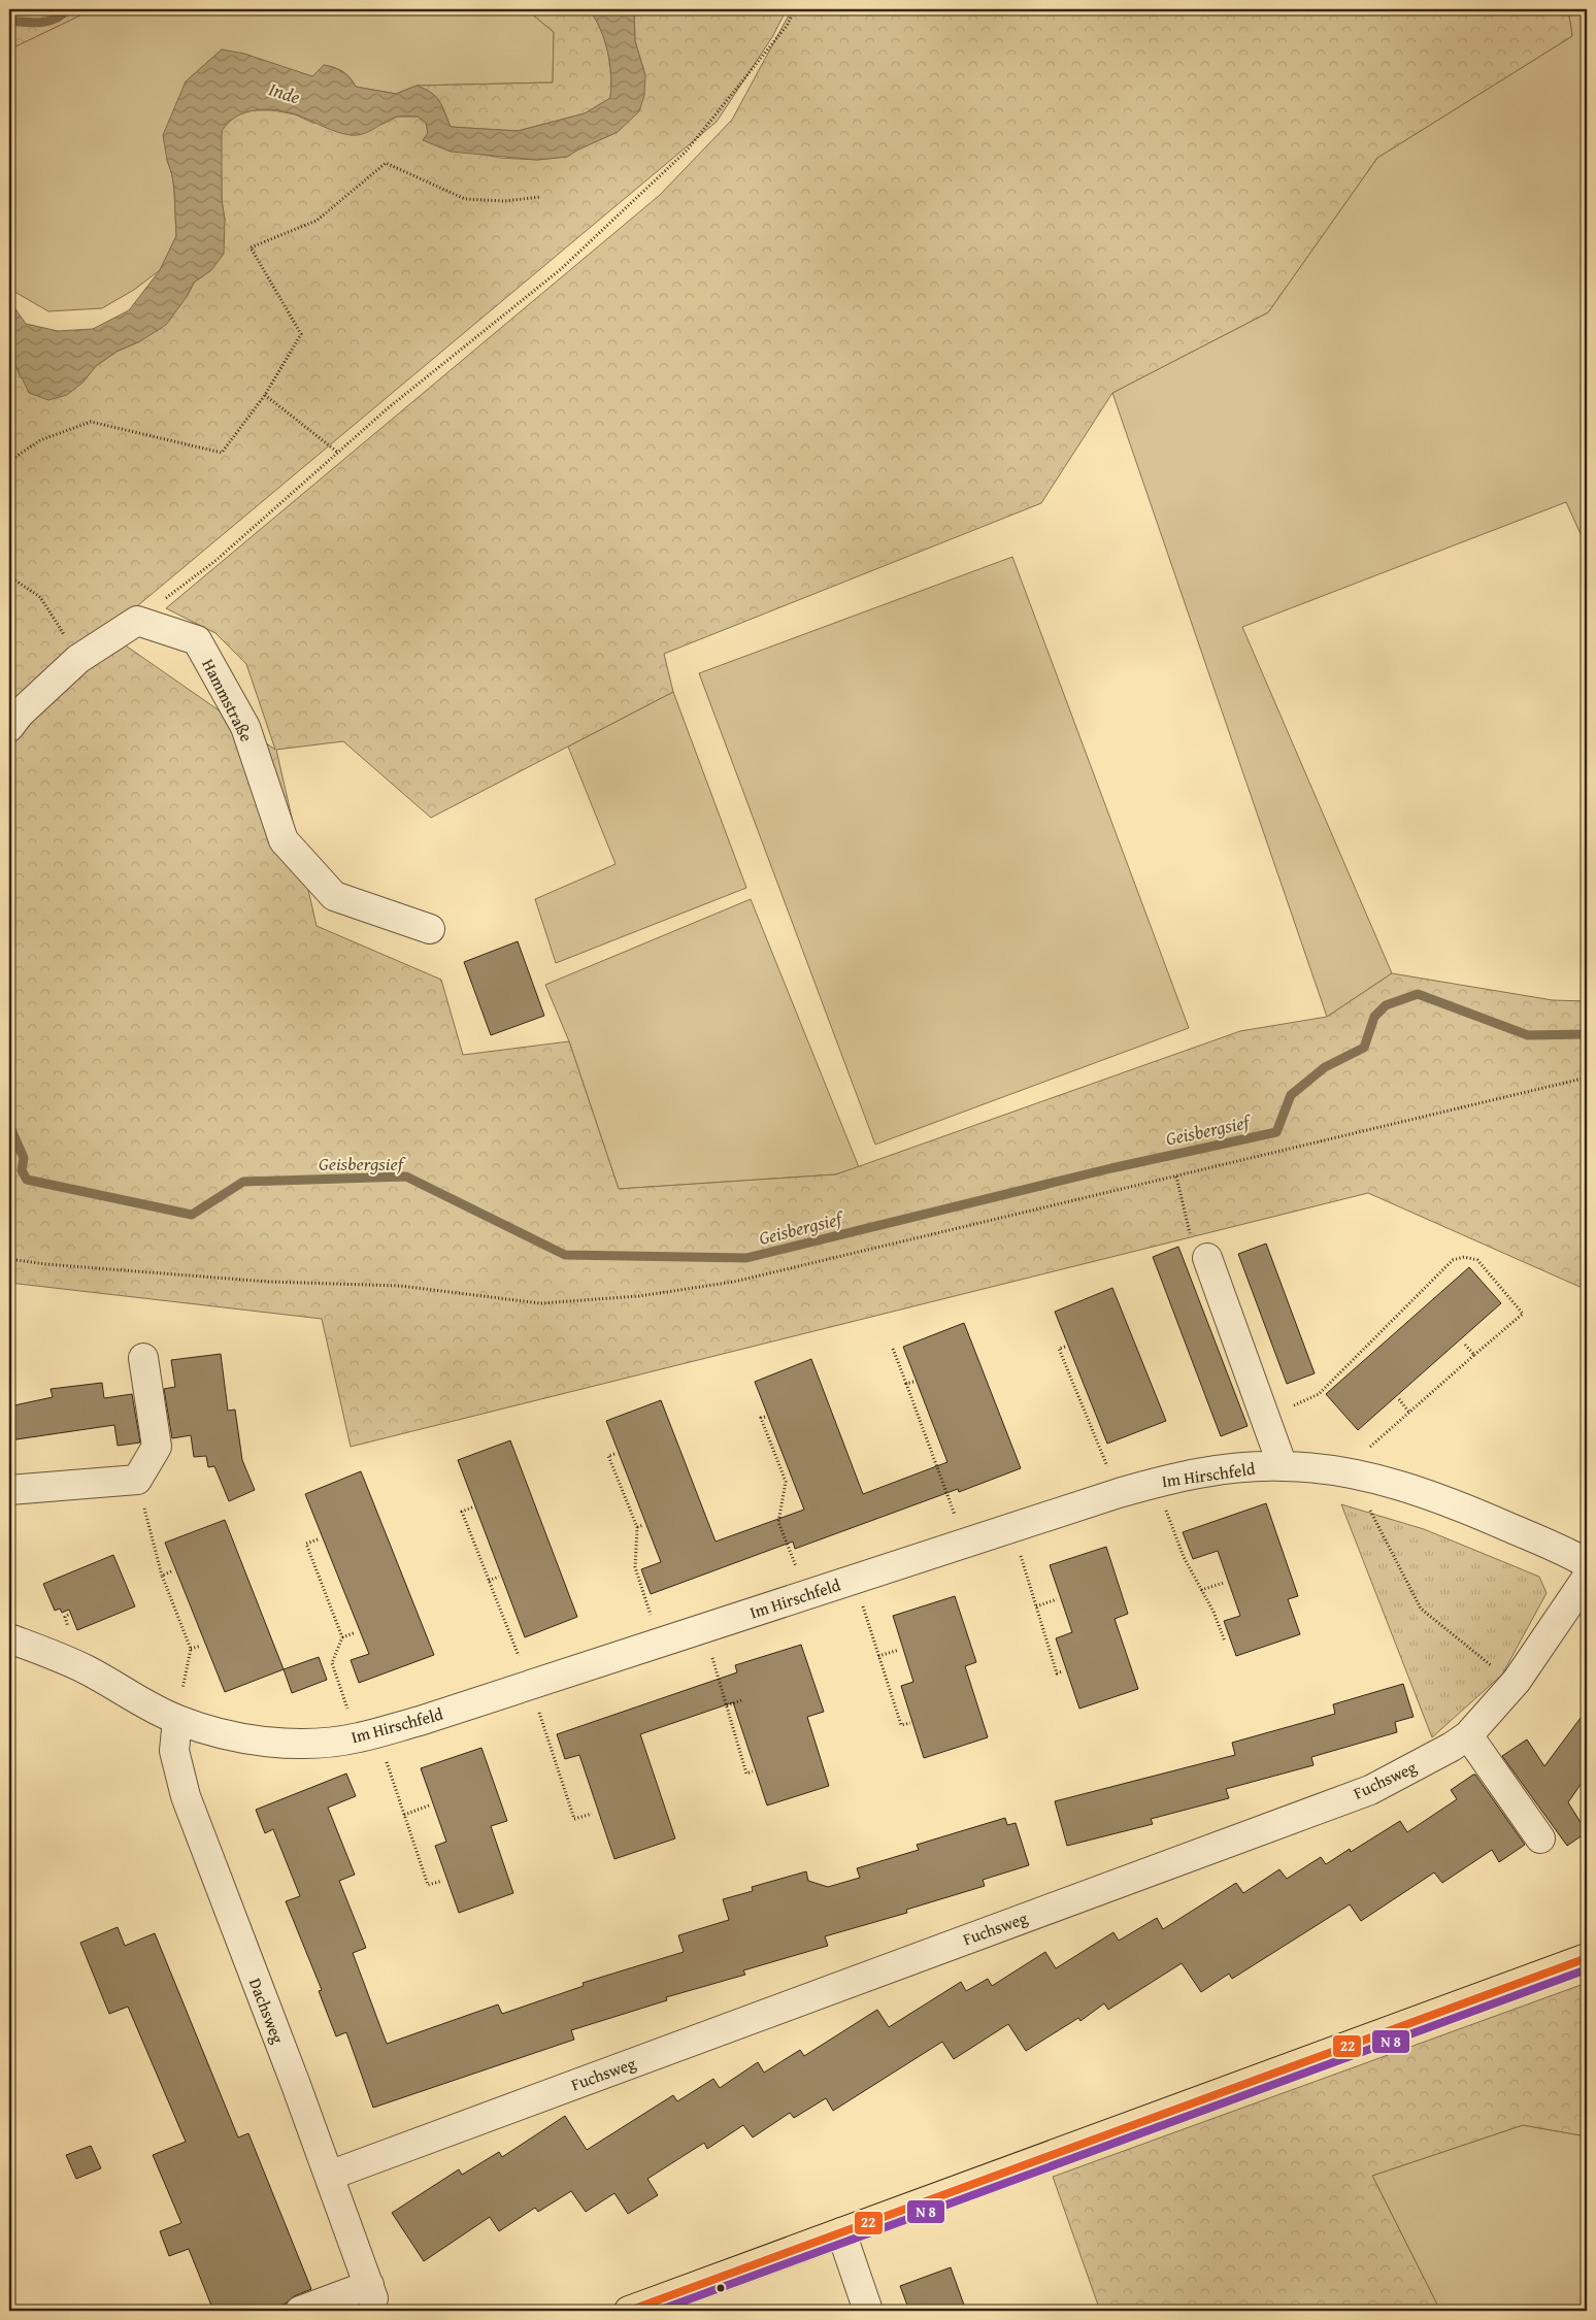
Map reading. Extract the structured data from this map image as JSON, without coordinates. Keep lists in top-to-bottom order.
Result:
{
  "streets": {
    "street": [
      "Hammstraße",
      "Im Hirschfeld",
      "Fuchsweg",
      "Dachsweg"
    ]
  },
  "crossings": [
    ["Im Hirschfeld", "Dachsweg"],
    ["Fuchsweg", "Dachsweg"]
  ],
  "water": ["Inde", "Geisbergsief"],
  "lines": ["transit line 22"]
}
